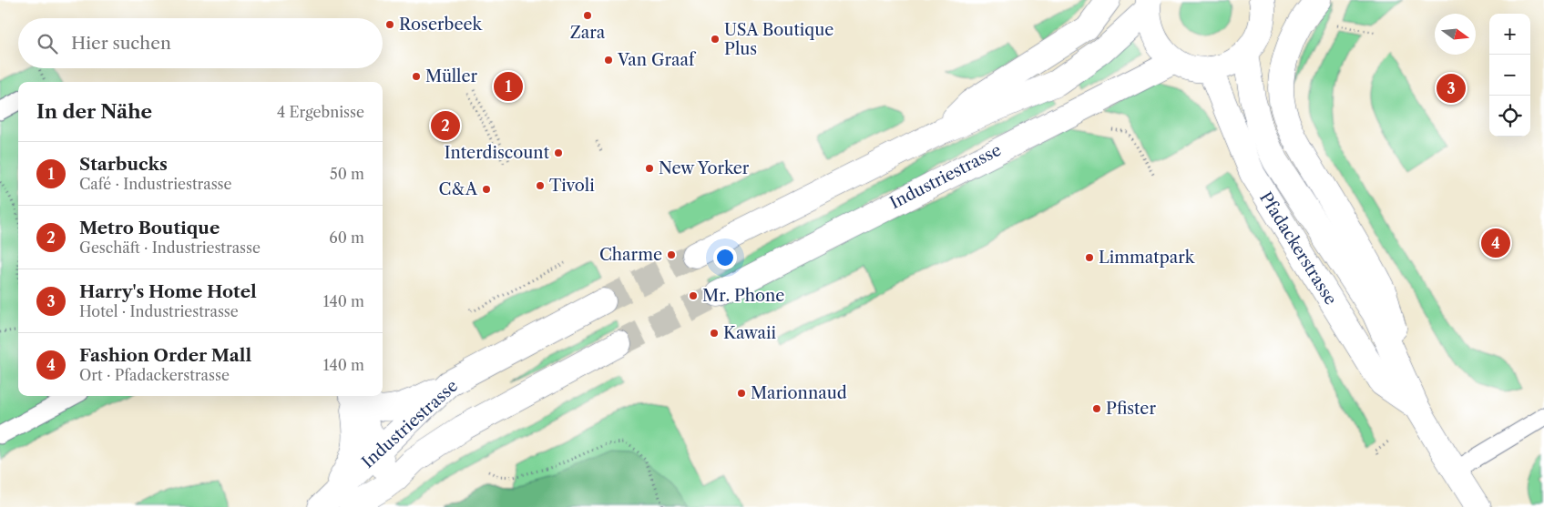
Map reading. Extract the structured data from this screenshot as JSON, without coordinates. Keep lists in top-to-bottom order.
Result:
{
  "streets": {
    "street": ["Industriestrasse", "Pfadackerstrasse"]
  },
  "places": [
    "Zara",
    "Roserbeek",
    "USA Boutique Plus",
    "Van Graaf",
    "Müller",
    "Interdiscount",
    "New Yorker",
    "Tivoli",
    "C&A",
    "Charme",
    "Limmatpark",
    "Mr. Phone",
    "Kawaii",
    "Marionnaud",
    "Pfister"
  ],
  "north": "right",
  "page": {
    "map_buttons": ["+", "−"],
    "search": "Hier suchen",
    "pins": [
      "1",
      "3",
      "2",
      "4"
    ],
    "heading": ["In der Nähe", "4 Ergebnisse"],
    "list": [
      {
        "mark": "1",
        "name": "Starbucks",
        "note": "Café · Industriestrasse",
        "value": "50 m"
      },
      {
        "mark": "2",
        "name": "Metro Boutique",
        "note": "Geschäft · Industriestrasse",
        "value": "60 m"
      },
      {
        "mark": "3",
        "name": "Harry's Home Hotel",
        "note": "Hotel · Industriestrasse",
        "value": "140 m"
      },
      {
        "mark": "4",
        "name": "Fashion Order Mall",
        "note": "Ort · Pfadackerstrasse",
        "value": "140 m"
      }
    ]
  }
}
